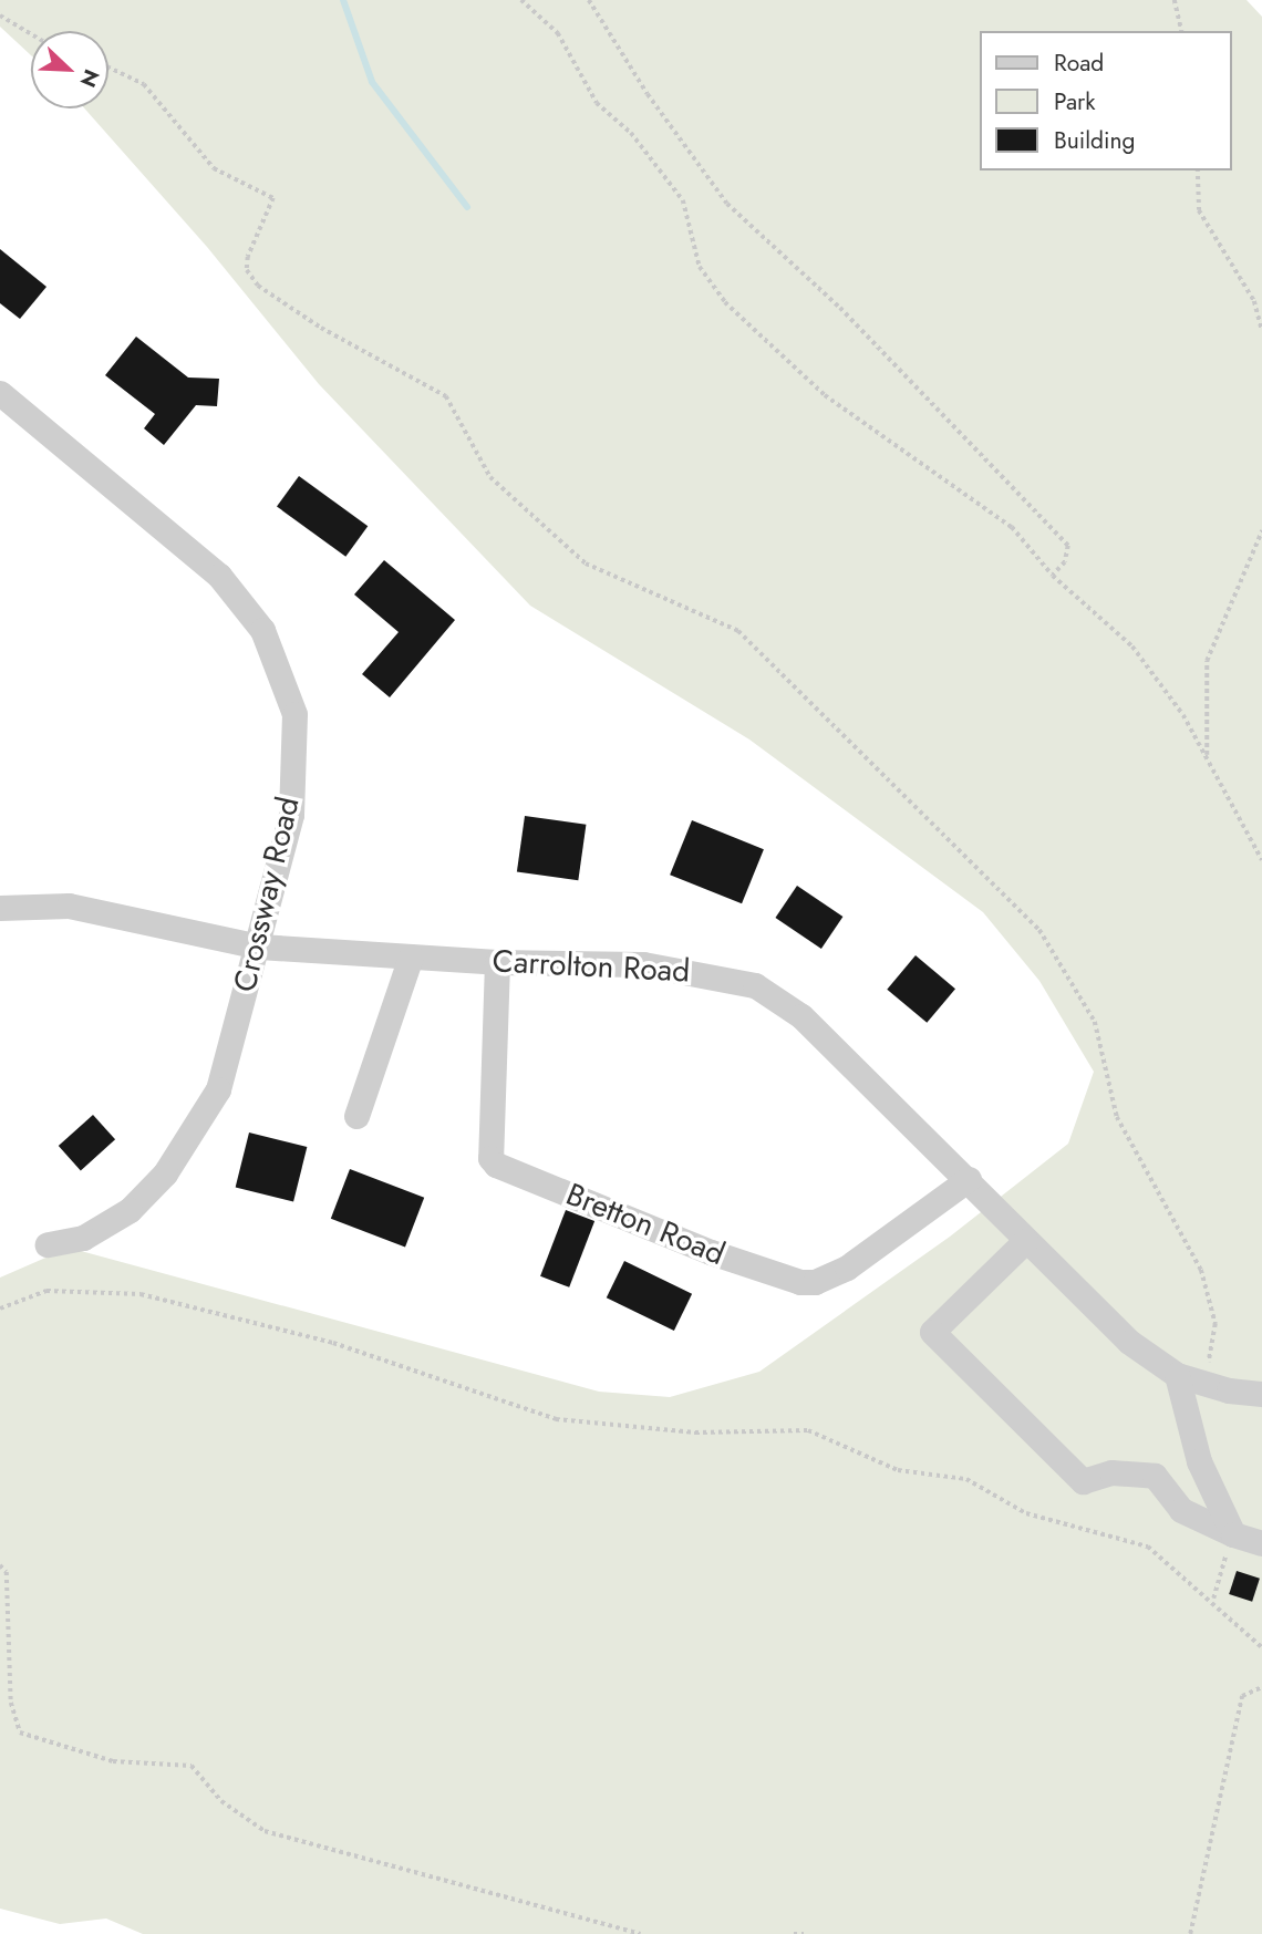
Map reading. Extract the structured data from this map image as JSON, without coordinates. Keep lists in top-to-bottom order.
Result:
{
  "streets": {
    "street": ["Crossway Road", "Carrolton Road", "Bretton Road"]
  },
  "crossings": [
    ["Crossway Road", "Carrolton Road"],
    ["Carrolton Road", "Bretton Road"]
  ],
  "legend": ["Road", "Park", "Building"],
  "north": "bottom right"
}
